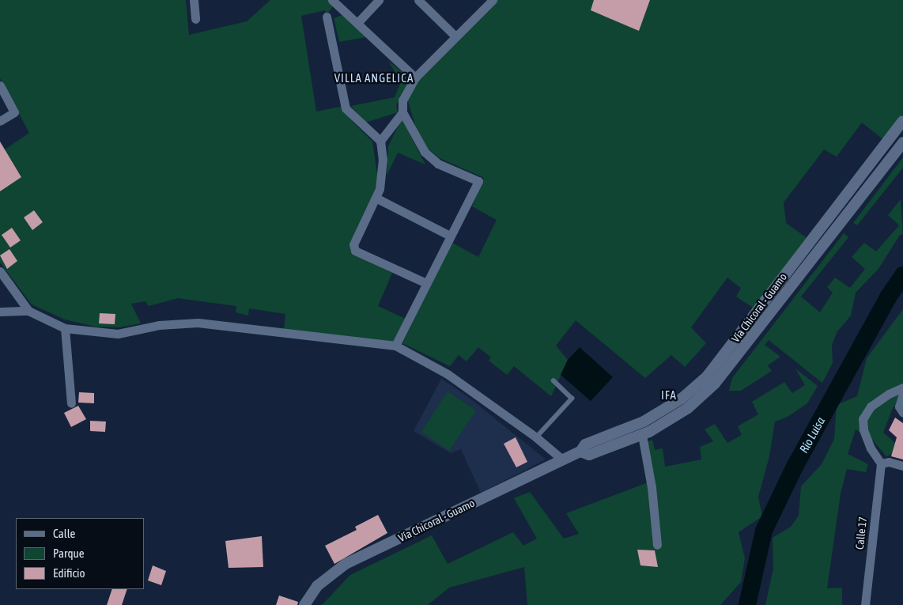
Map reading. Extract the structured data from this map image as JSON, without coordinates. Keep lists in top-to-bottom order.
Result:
{
  "streets": {
    "street": ["Vía Chicoral - Guamo", "Calle 17"]
  },
  "districts": ["VILLA ANGELICA", "IFA"],
  "water": ["Río Luisa"],
  "legend": ["Calle", "Parque", "Edificio"]
}
